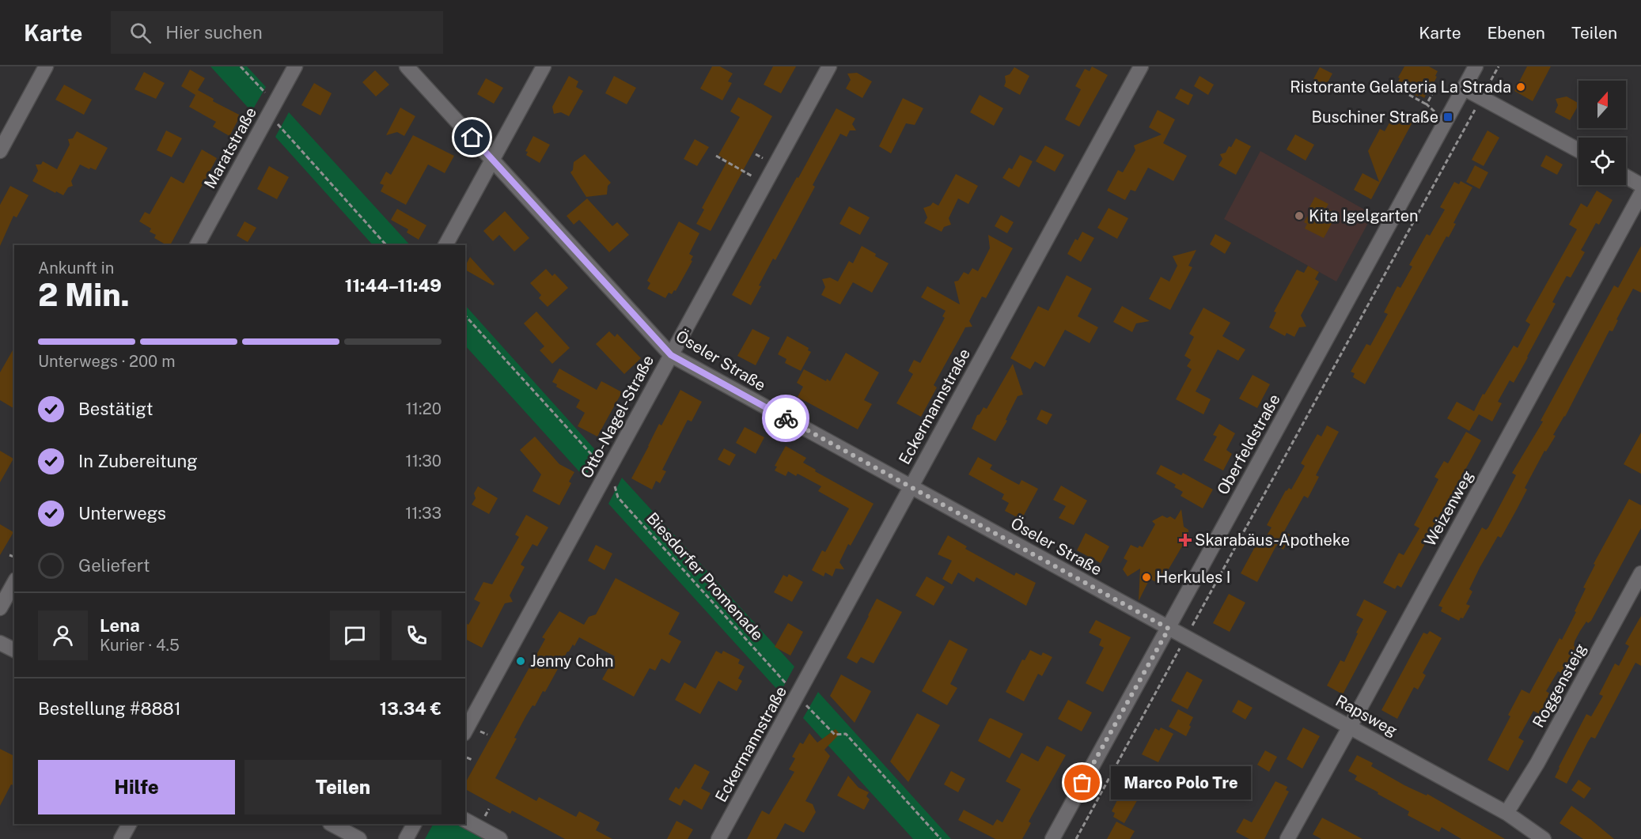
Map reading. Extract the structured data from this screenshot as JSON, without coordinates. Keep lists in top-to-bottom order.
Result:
{
  "streets": {
    "street": [
      "Maratstraße",
      "Öseler Straße",
      "Eckermannstraße",
      "Otto-Nagel-Straße",
      "Oberfeldstraße",
      "Weizenweg",
      "Roggensteig",
      "Rapsweg"
    ],
    "path": ["Biesdorfer Promenade"]
  },
  "crossings": [
    ["Öseler Straße", "Eckermannstraße"],
    ["Öseler Straße", "Otto-Nagel-Straße"],
    ["Öseler Straße", "Oberfeldstraße"],
    ["Öseler Straße", "Rapsweg"],
    ["Eckermannstraße", "Biesdorfer Promenade"],
    ["Otto-Nagel-Straße", "Biesdorfer Promenade"],
    ["Oberfeldstraße", "Rapsweg"],
    ["Weizenweg", "Rapsweg"],
    ["Roggensteig", "Rapsweg"]
  ],
  "places": {
    "other": [
      "Ristorante Gelateria La Strada",
      "Kita Igelgarten",
      "Herkules I",
      "Jenny Cohn",
      "Marco Polo Tre"
    ],
    "transit": ["Buschiner Straße"],
    "health": ["Skarabäus-Apotheke"]
  },
  "north": "top",
  "page": {
    "header": "Karte",
    "search": "Hier suchen",
    "nav": ["Karte", "Ebenen", "Teilen"],
    "heading": ["2 Min.", "Ankunft in", "11:44–11:49"],
    "panel": [
      "Lena",
      "Kurier · 4.5",
      "Bestellung #8881",
      "13.34 €"
    ],
    "bar": "Unterwegs · 200 m",
    "list": [
      ["Bestätigt", "11:20"],
      ["In Zubereitung", "11:30"],
      ["Unterwegs", "11:33"],
      "Geliefert"
    ],
    "buttons": ["Hilfe", "Teilen"],
    "bubble": "Marco Polo Tre"
  }
}
